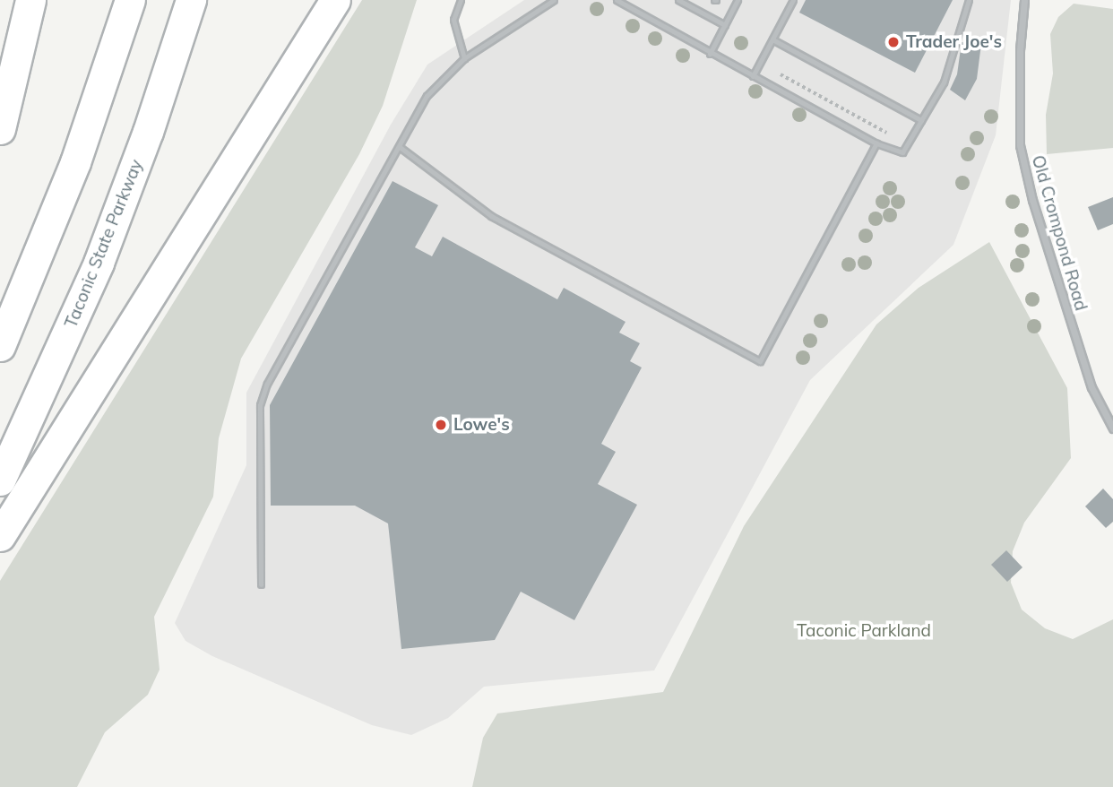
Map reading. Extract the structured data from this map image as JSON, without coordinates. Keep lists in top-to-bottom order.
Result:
{
  "streets": {
    "highway": ["Taconic State Parkway"],
    "street": ["Old Crompond Road"]
  },
  "parks": ["Taconic Parkland"],
  "places": ["Trader Joe's", "Lowe's"]
}
